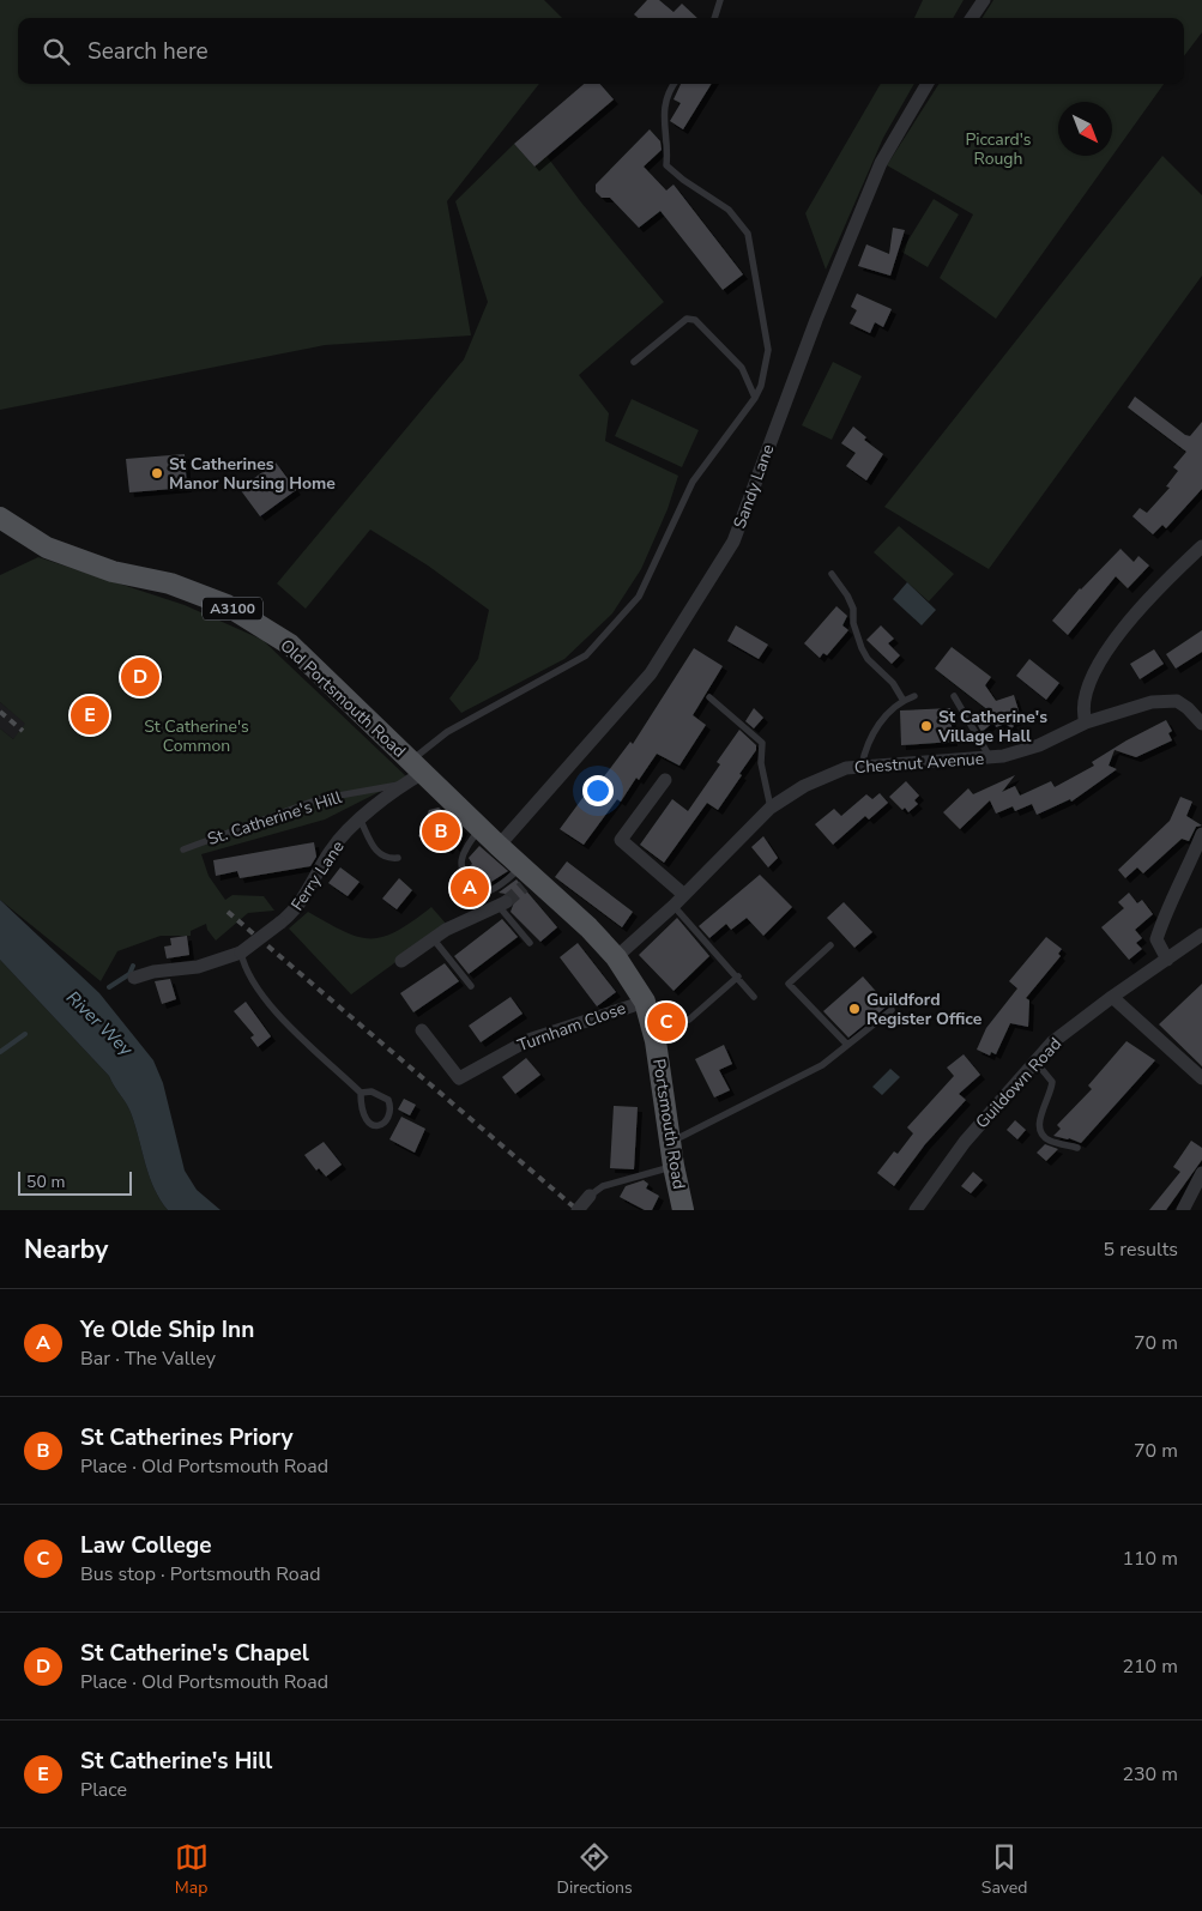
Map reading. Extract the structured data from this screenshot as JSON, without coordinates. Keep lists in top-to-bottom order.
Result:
{
  "streets": {
    "main road": ["A3100", "Old Portsmouth Road", "Portsmouth Road"],
    "street": [
      "Sandy Lane",
      "Chestnut Avenue",
      "Ferry Lane",
      "Turnham Close",
      "Guildown Road"
    ],
    "lane": ["St. Catherine's Hill"]
  },
  "crossings": [
    ["Sandy Lane", "Old Portsmouth Road"],
    ["Sandy Lane", "Portsmouth Road"],
    ["Old Portsmouth Road", "Ferry Lane"],
    ["Old Portsmouth Road", "Portsmouth Road"],
    ["Chestnut Avenue", "Portsmouth Road"],
    ["St. Catherine's Hill", "Ferry Lane"],
    ["Turnham Close", "Portsmouth Road"]
  ],
  "water": ["River Wey"],
  "parks": ["Piccard's Rough", "St Catherine's Common"],
  "places": ["St Catherines Manor Nursing Home", "St Catherine's Village Hall", "Guildford Register Office"],
  "scale_bar": "50 m",
  "north": "bottom right",
  "page": {
    "search": "Search here",
    "pins": [
      "D",
      "E",
      "B",
      "A",
      "C"
    ],
    "scale": "50 m",
    "heading": ["Nearby", "5 results"],
    "list": [
      {
        "mark": "A",
        "name": "Ye Olde Ship Inn",
        "note": "Bar · The Valley",
        "value": "70 m"
      },
      {
        "mark": "B",
        "name": "St Catherines Priory",
        "note": "Place · Old Portsmouth Road",
        "value": "70 m"
      },
      {
        "mark": "C",
        "name": "Law College",
        "note": "Bus stop · Portsmouth Road",
        "value": "110 m"
      },
      {
        "mark": "D",
        "name": "St Catherine's Chapel",
        "note": "Place · Old Portsmouth Road",
        "value": "210 m"
      },
      {
        "mark": "E",
        "name": "St Catherine's Hill",
        "note": "Place",
        "value": "230 m"
      }
    ],
    "nav": ["Map", "Directions", "Saved"]
  }
}
